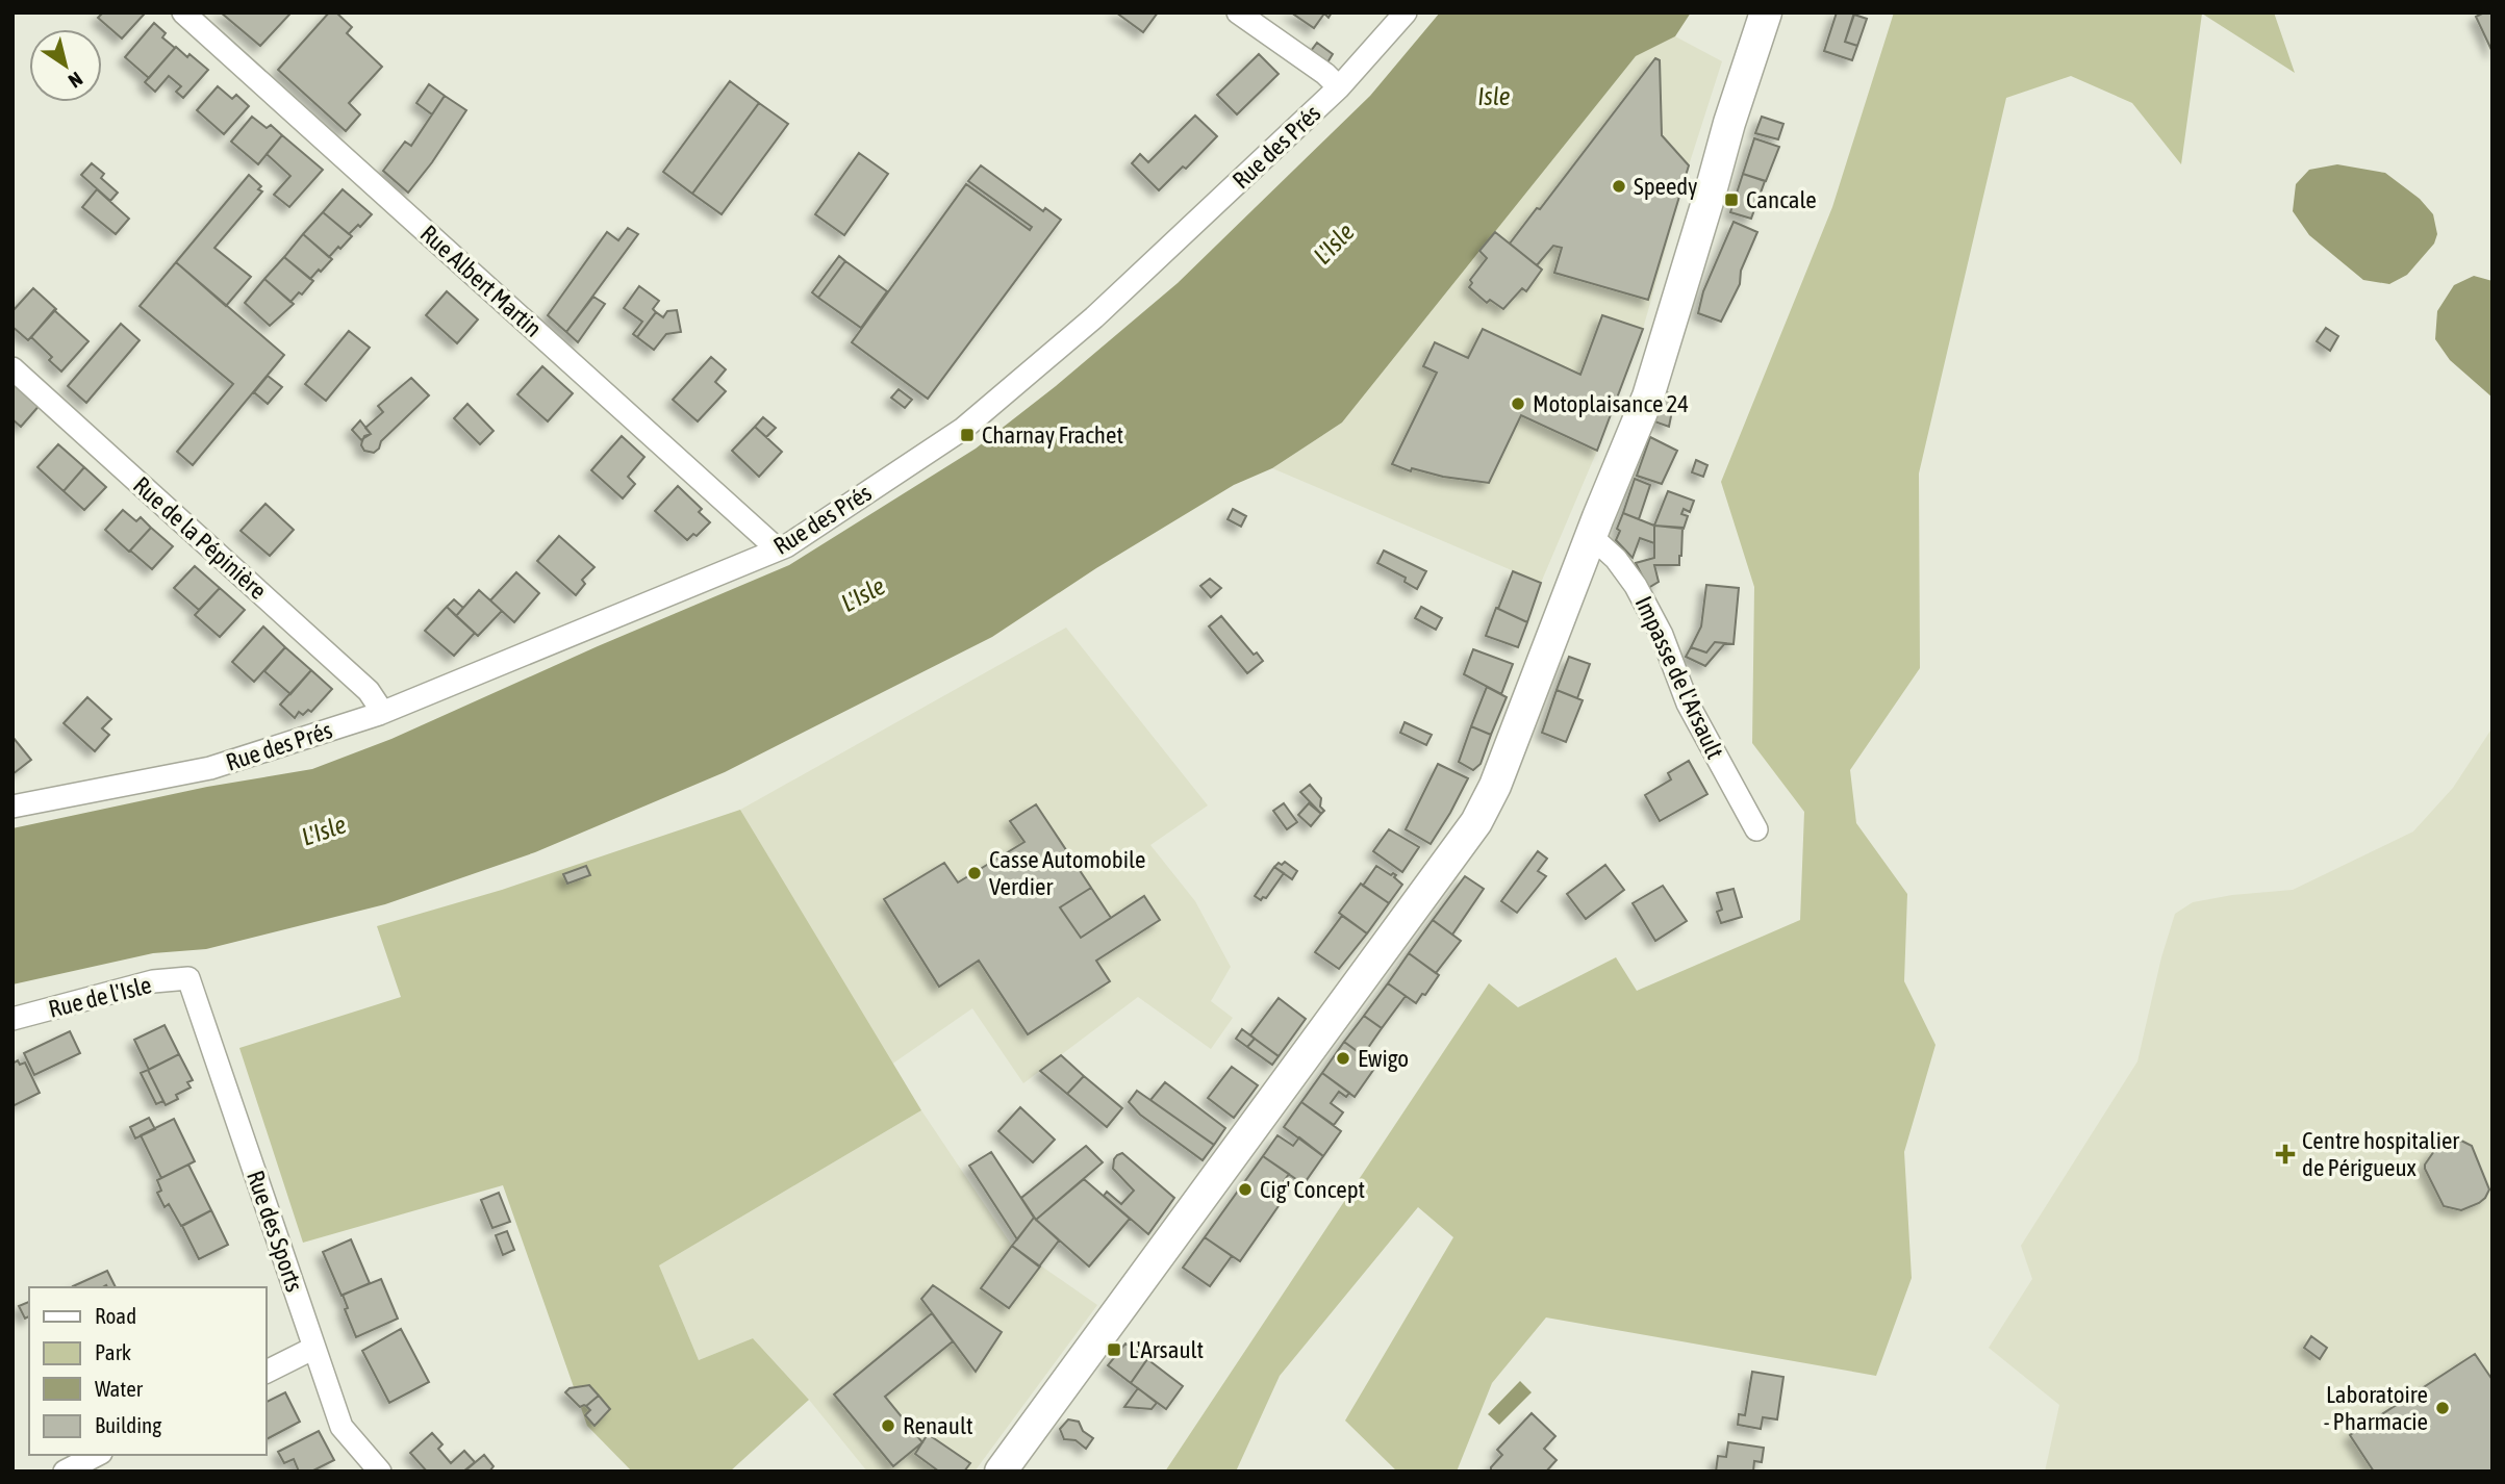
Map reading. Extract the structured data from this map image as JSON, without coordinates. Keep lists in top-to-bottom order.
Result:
{
  "streets": {
    "street": [
      "Rue des Prés",
      "Rue Albert Martin",
      "Rue de la Pépinière",
      "Impasse de l'Arsault",
      "Rue de l'Isle",
      "Rue des Sports"
    ]
  },
  "crossings": [
    ["Rue des Prés", "Rue Albert Martin"],
    ["Rue des Prés", "Rue de la Pépinière"],
    ["Rue de l'Isle", "Rue des Sports"]
  ],
  "water": ["Isle", "L'Isle"],
  "places": {
    "other": [
      "Speedy",
      "Motoplaisance 24",
      "Casse Automobile Verdier",
      "Ewigo",
      "Cig' Concept",
      "Laboratoire - Pharmacie",
      "Renault"
    ],
    "transit": ["Cancale", "Charnay Frachet", "L'Arsault"],
    "health": ["Centre hospitalier de Périgueux"]
  },
  "legend": [
    "Road",
    "Park",
    "Water",
    "Building"
  ],
  "north": "bottom right"
}
